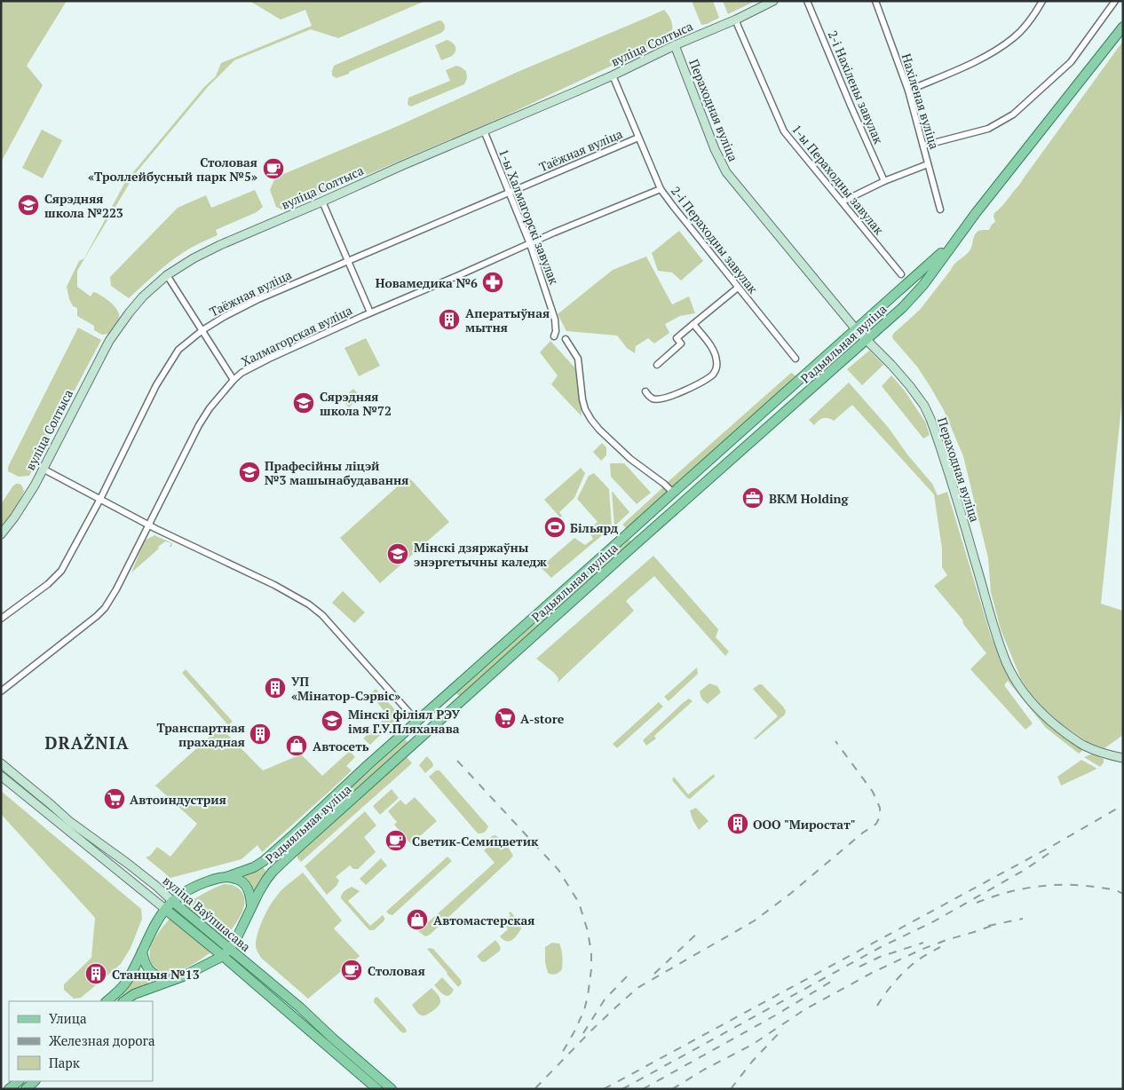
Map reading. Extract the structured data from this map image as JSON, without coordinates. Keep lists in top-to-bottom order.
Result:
{
  "streets": {
    "main road": [
      "вуліца Солтыса",
      "Пераходная вуліца",
      "Радыяльная вуліца",
      "вуліца Ваўпшасава"
    ],
    "street": [
      "2-і Нахілены завулак",
      "Нахіленая вуліца",
      "Таёжная вуліца",
      "1-ы Пераходны завулак",
      "1-ы Халмагорскі завулак",
      "2-і Пераходны завулак",
      "Халмагорская вуліца"
    ]
  },
  "crossings": [
    ["вуліца Солтыса", "Пераходная вуліца"],
    ["вуліца Солтыса", "1-ы Пераходны завулак"],
    ["вуліца Солтыса", "1-ы Халмагорскі завулак"],
    ["вуліца Солтыса", "2-і Пераходны завулак"],
    ["Пераходная вуліца", "Радыяльная вуліца"],
    ["Таёжная вуліца", "1-ы Халмагорскі завулак"],
    ["Таёжная вуліца", "2-і Пераходны завулак"],
    ["1-ы Халмагорскі завулак", "Халмагорская вуліца"],
    ["2-і Пераходны завулак", "Халмагорская вуліца"],
    ["Радыяльная вуліца", "вуліца Ваўпшасава"]
  ],
  "districts": ["DRAŽNIA"],
  "places": {
    "cafe": ["Столовая «Троллейбусный парк №5»", "Светик-Семицветик", "Столовая"],
    "school or university": [
      "Сярэдняя школа №223",
      "Сярэдняя школа №72",
      "Прафесійны ліцэй №3 машынабудавання",
      "Мінскі дзяржаўны энэргетычны каледж",
      "Мінскі філіял РЭУ імя Г.У.Пляханава"
    ],
    "pharmacy": ["Новамедика №6"],
    "building": [
      "Аператыўная мытня",
      "УП «Мінатор-Сэрвіс»",
      "Транспартная прахадная",
      "ООО \"Миростат\"",
      "Станцыя №13"
    ],
    "office": ["BKM Holding"],
    "sports": ["Більярд"],
    "supermarket": ["А-store", "Автоиндустрия"],
    "shop": ["Автосеть", "Автомастерская"]
  },
  "legend": ["Улица", "Железная дорога", "Парк"]
}
